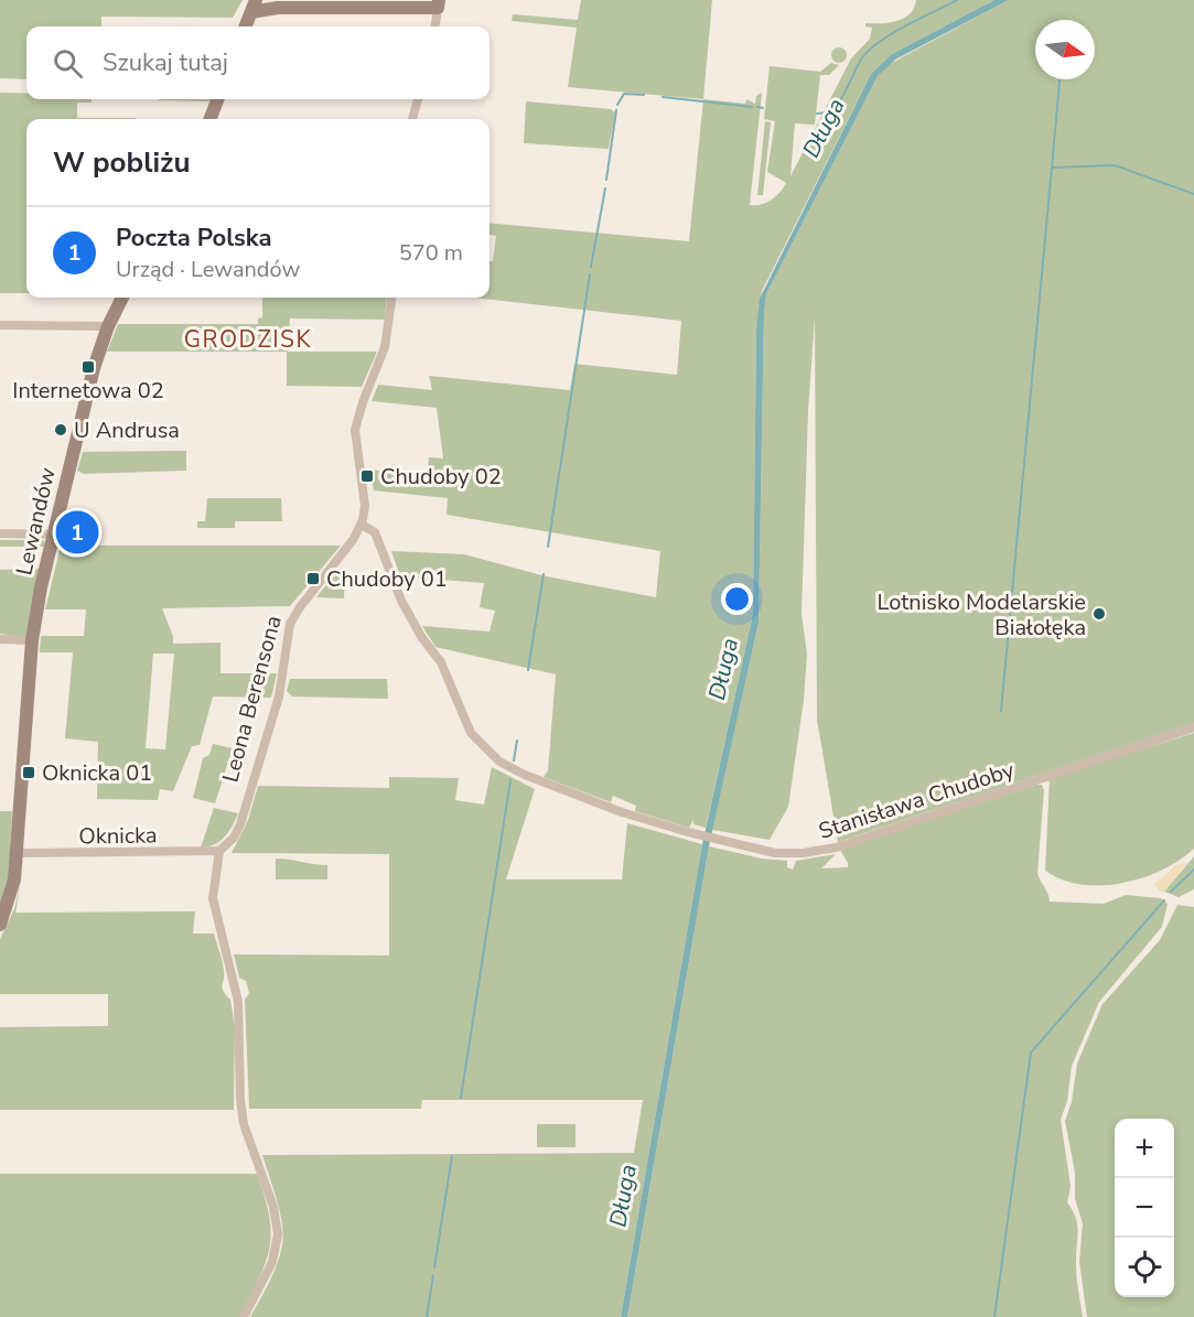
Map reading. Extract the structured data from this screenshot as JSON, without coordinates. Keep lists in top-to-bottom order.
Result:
{
  "streets": {
    "street": [
      "Lewandów",
      "Leona Berensona",
      "Stanisława Chudoby",
      "Oknicka"
    ]
  },
  "crossings": [
    ["Lewandów", "Oknicka"],
    ["Leona Berensona", "Stanisława Chudoby"],
    ["Leona Berensona", "Oknicka"]
  ],
  "districts": ["GRODZISK"],
  "water": ["Długa"],
  "places": {
    "transit": [
      "Internetowa 02",
      "Chudoby 02",
      "Chudoby 01",
      "Oknicka 01"
    ],
    "other": ["U Andrusa", "Lotnisko Modelarskie Białołęka"]
  },
  "north": "right",
  "page": {
    "search": "Szukaj tutaj",
    "heading": "W pobliżu",
    "list": [
      {
        "mark": "1",
        "name": "Poczta Polska",
        "note": "Urząd · Lewandów",
        "value": "570 m"
      }
    ],
    "pins": "1",
    "map_buttons": ["+", "−"]
  }
}
